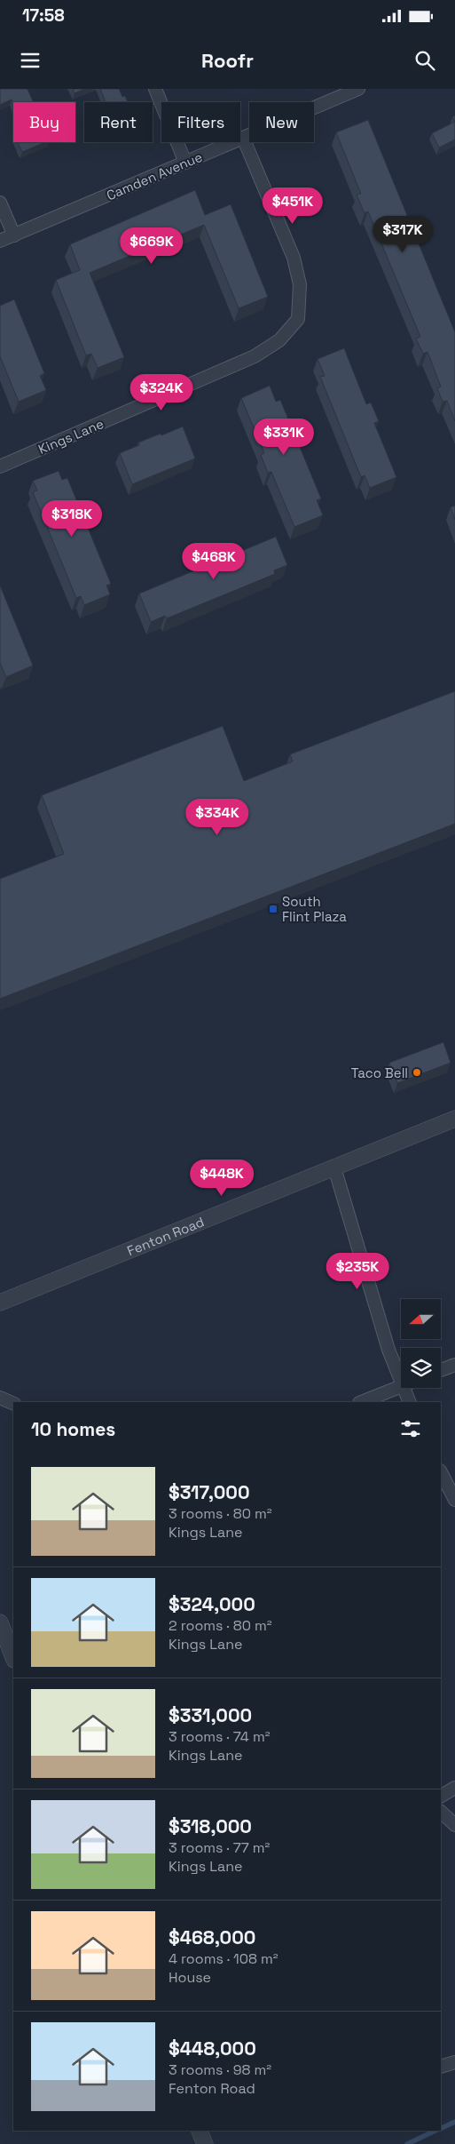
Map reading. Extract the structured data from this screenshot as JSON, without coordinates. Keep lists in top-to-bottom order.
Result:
{
  "streets": {
    "street": ["Camden Avenue", "Kings Lane", "Fenton Road"]
  },
  "crossings": [
    ["Camden Avenue", "Kings Lane"]
  ],
  "places": {
    "transit": ["South Flint Plaza"],
    "other": ["Taco Bell"]
  },
  "north": "left",
  "page": {
    "status": "17:58",
    "header": "Roofr",
    "chip": [
      "Buy",
      "Rent",
      "Filters",
      "New"
    ],
    "price": [
      "$451K",
      "$317K",
      "$669K",
      "$324K",
      "$331K",
      "$318K",
      "$468K",
      "$334K",
      "$448K",
      "$235K"
    ],
    "heading": "10 homes",
    "list": [
      {
        "name": "$317,000",
        "note": "3 rooms · 80 m² · Kings Lane"
      },
      {
        "name": "$324,000",
        "note": "2 rooms · 80 m² · Kings Lane"
      },
      {
        "name": "$331,000",
        "note": "3 rooms · 74 m² · Kings Lane"
      },
      {
        "name": "$318,000",
        "note": "3 rooms · 77 m² · Kings Lane"
      },
      {
        "name": "$468,000",
        "note": "4 rooms · 108 m² · House"
      },
      {
        "name": "$448,000",
        "note": "3 rooms · 98 m² · Fenton Road"
      }
    ]
  }
}
